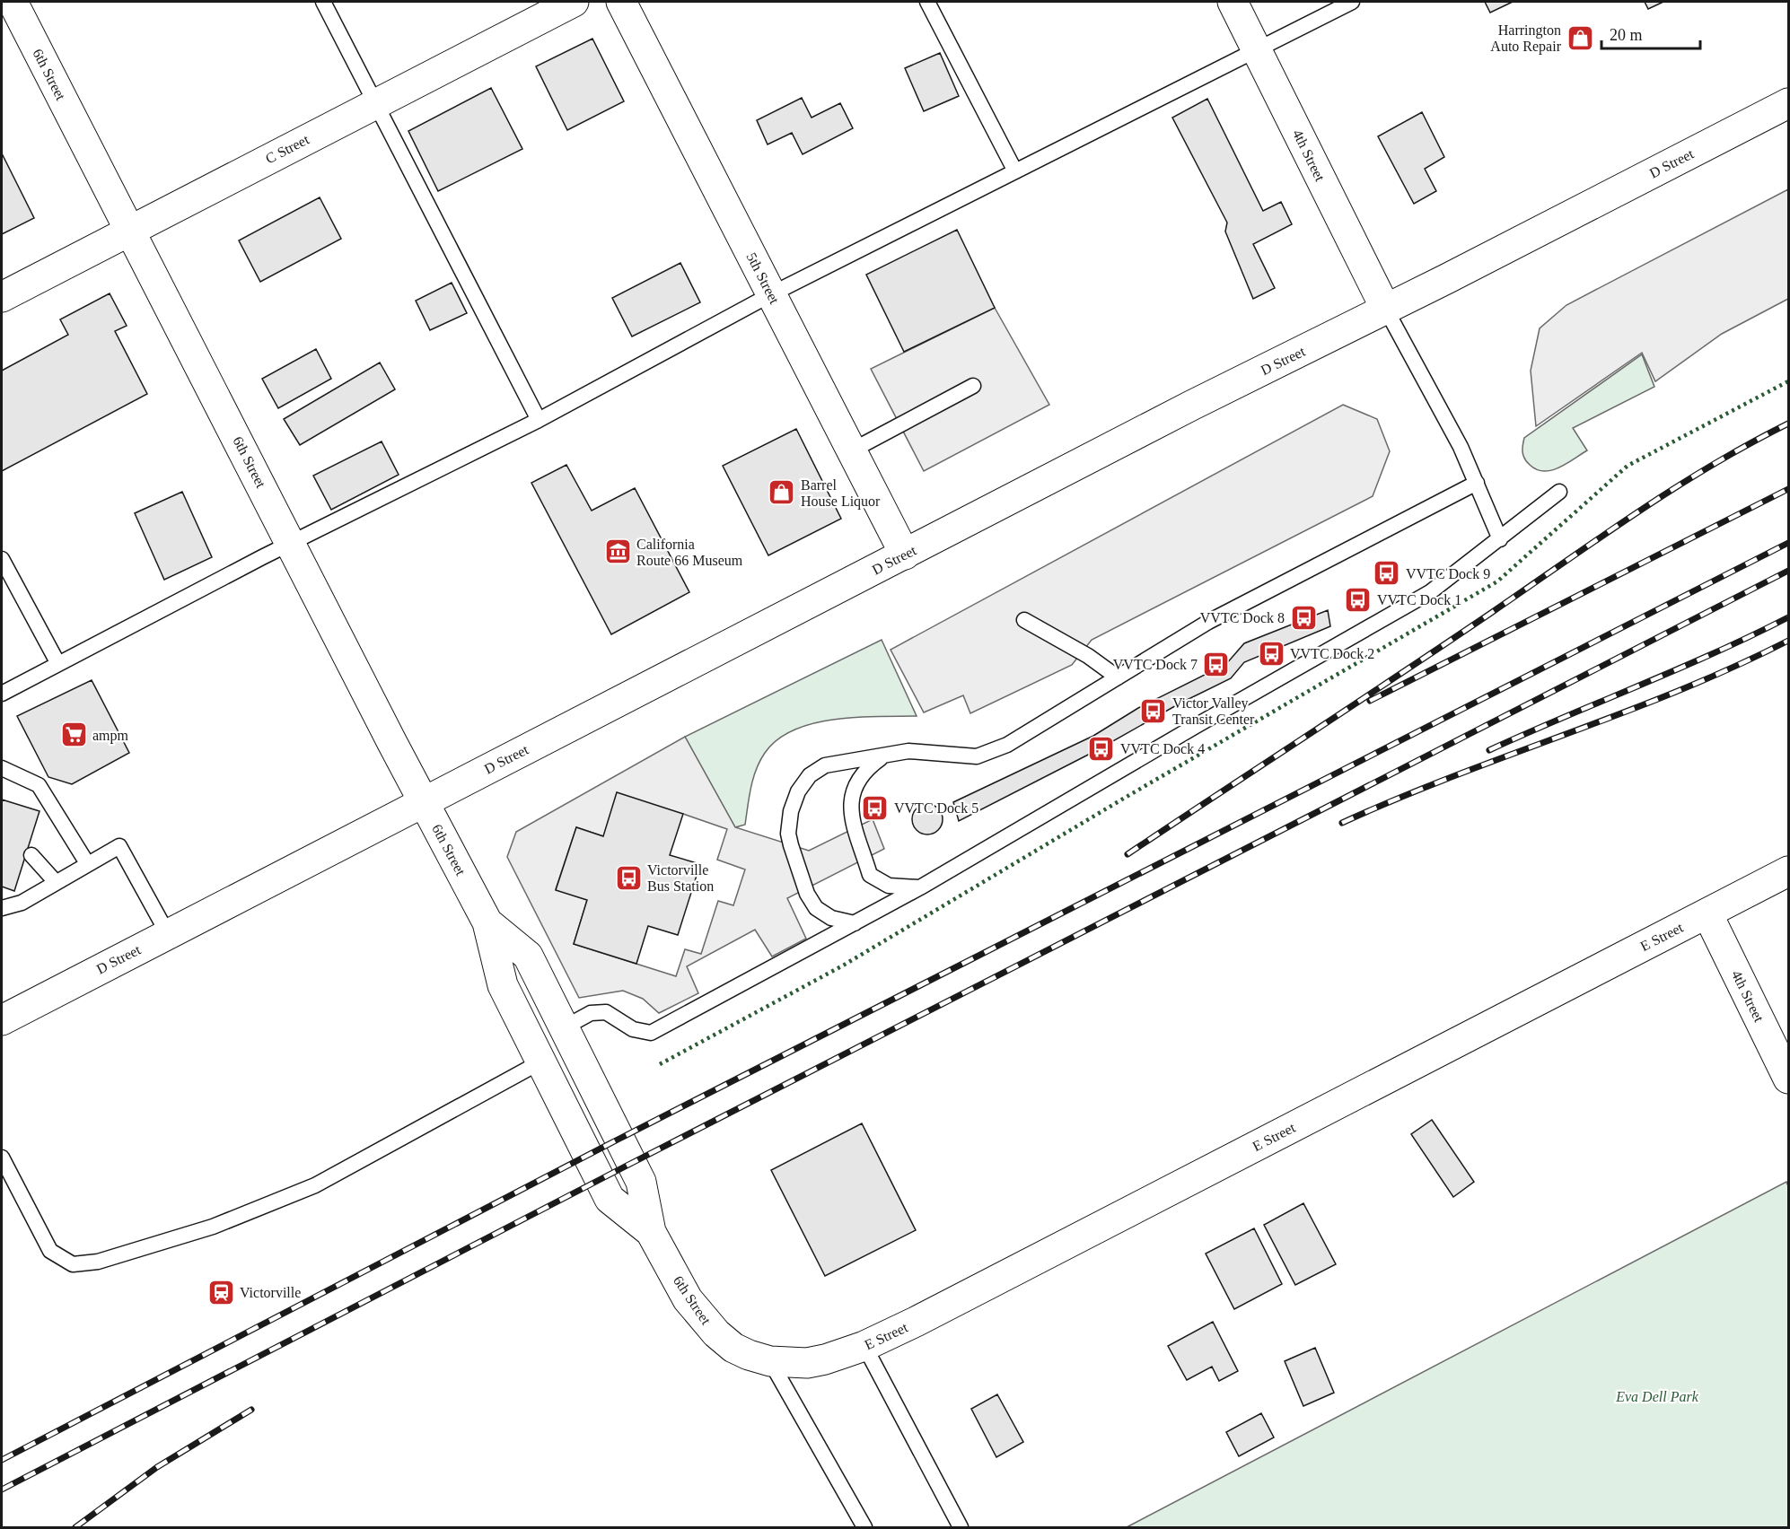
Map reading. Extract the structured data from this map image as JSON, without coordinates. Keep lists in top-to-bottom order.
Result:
{
  "streets": {
    "street": [
      "6th Street",
      "C Street",
      "4th Street",
      "D Street",
      "5th Street",
      "E Street"
    ]
  },
  "crossings": [
    ["6th Street", "C Street"],
    ["6th Street", "D Street"],
    ["6th Street", "E Street"],
    ["4th Street", "D Street"],
    ["4th Street", "E Street"],
    ["D Street", "5th Street"]
  ],
  "parks": ["Eva Dell Park"],
  "places": {
    "shop": ["Harrington Auto Repair", "Barrel House Liquor"],
    "museum": ["California Route 66 Museum"],
    "bus stop": [
      "VVTC Dock 9",
      "VVTC Dock 1",
      "VVTC Dock 8",
      "VVTC Dock 2",
      "VVTC Dock 7",
      "Victor Valley Transit Center",
      "VVTC Dock 4",
      "VVTC Dock 5",
      "Victorville Bus Station"
    ],
    "supermarket": ["ampm"],
    "station": ["Victorville"]
  },
  "scale_bar": "20 m"
}
